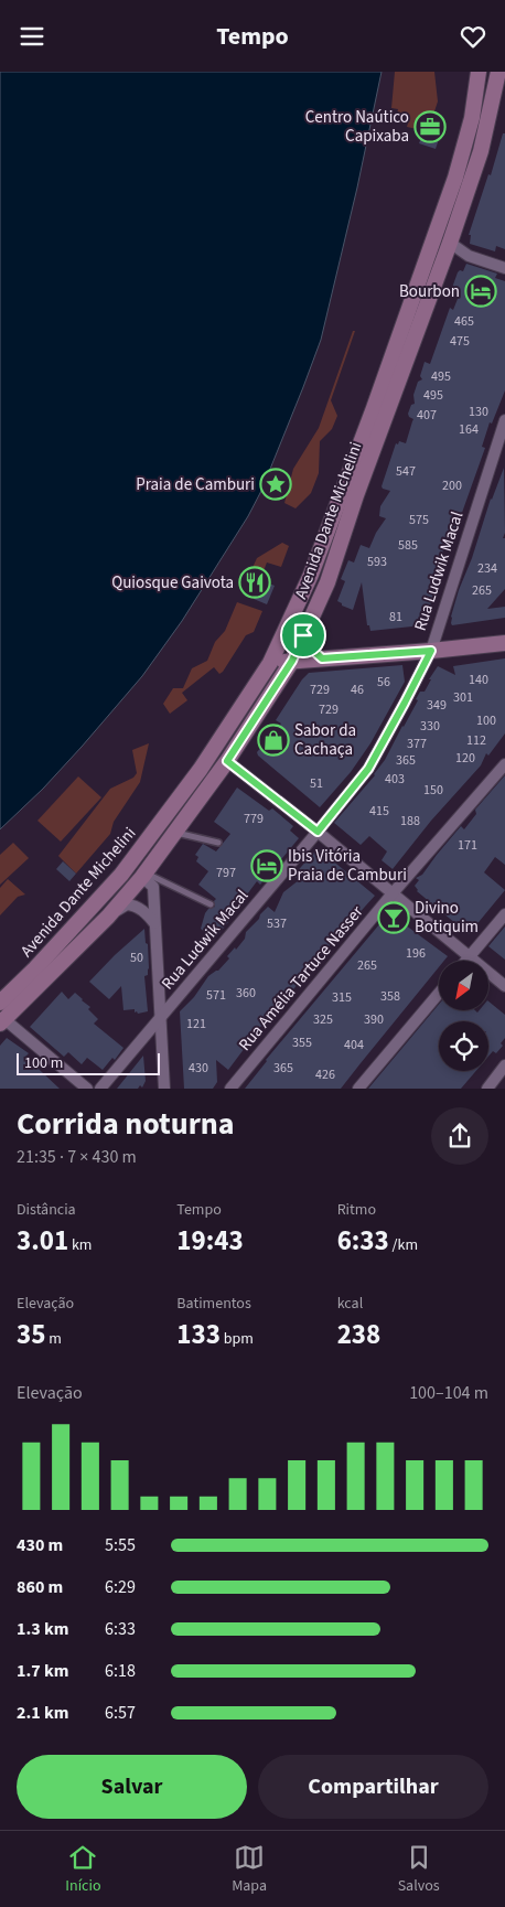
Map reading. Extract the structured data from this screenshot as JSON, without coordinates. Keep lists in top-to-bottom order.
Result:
{
  "streets": {
    "main road": ["Avenida Dante Michelini"],
    "street": ["Rua Ludwik Macal", "Rua Amélia Tartuce Nasser"]
  },
  "places": {
    "office": ["Centro Naútico Capixaba"],
    "hotel": ["Bourbon", "Ibis Vitória Praia de Camburi"],
    "place": ["Praia de Camburi"],
    "restaurant": ["Quiosque Gaivota"],
    "shop": ["Sabor da Cachaça"],
    "bar": ["Divino Botiquim"]
  },
  "house_numbers": [
    "465",
    "475",
    "495",
    "495",
    "130",
    "407",
    "164",
    "547",
    "200",
    "575",
    "585",
    "593",
    "234",
    "265",
    "81",
    "140",
    "56",
    "729",
    "46",
    "301",
    "349",
    "729",
    "100",
    "330",
    "112",
    "377",
    "120",
    "365",
    "403",
    "51",
    "150",
    "415",
    "779",
    "188",
    "171",
    "797",
    "537",
    "196",
    "50",
    "265",
    "360",
    "571",
    "358",
    "315",
    "325",
    "390",
    "121",
    "355",
    "404",
    "430",
    "365",
    "426"
  ],
  "scale_bar": "100 m",
  "north": "bottom left",
  "page": {
    "header": "Tempo",
    "scale": "100 m",
    "heading": ["Corrida noturna", "21:35 · 7 × 430 m"],
    "stats": [
      ["Distância", "3.01 km"],
      ["Tempo", "19:43"],
      ["Ritmo", "6:33 /km"],
      ["Elevação", "35 m"],
      ["Batimentos", "133 bpm"],
      ["kcal", "238"]
    ],
    "chart": ["Elevação", "100–104 m"],
    "list": [
      {
        "name": "430 m",
        "note": "5:55"
      },
      {
        "name": "860 m",
        "note": "6:29"
      },
      {
        "name": "1.3 km",
        "note": "6:33"
      },
      {
        "name": "1.7 km",
        "note": "6:18"
      },
      {
        "name": "2.1 km",
        "note": "6:57"
      }
    ],
    "buttons": ["Salvar", "Compartilhar"],
    "tabs": ["Início", "Mapa", "Salvos"]
  }
}
